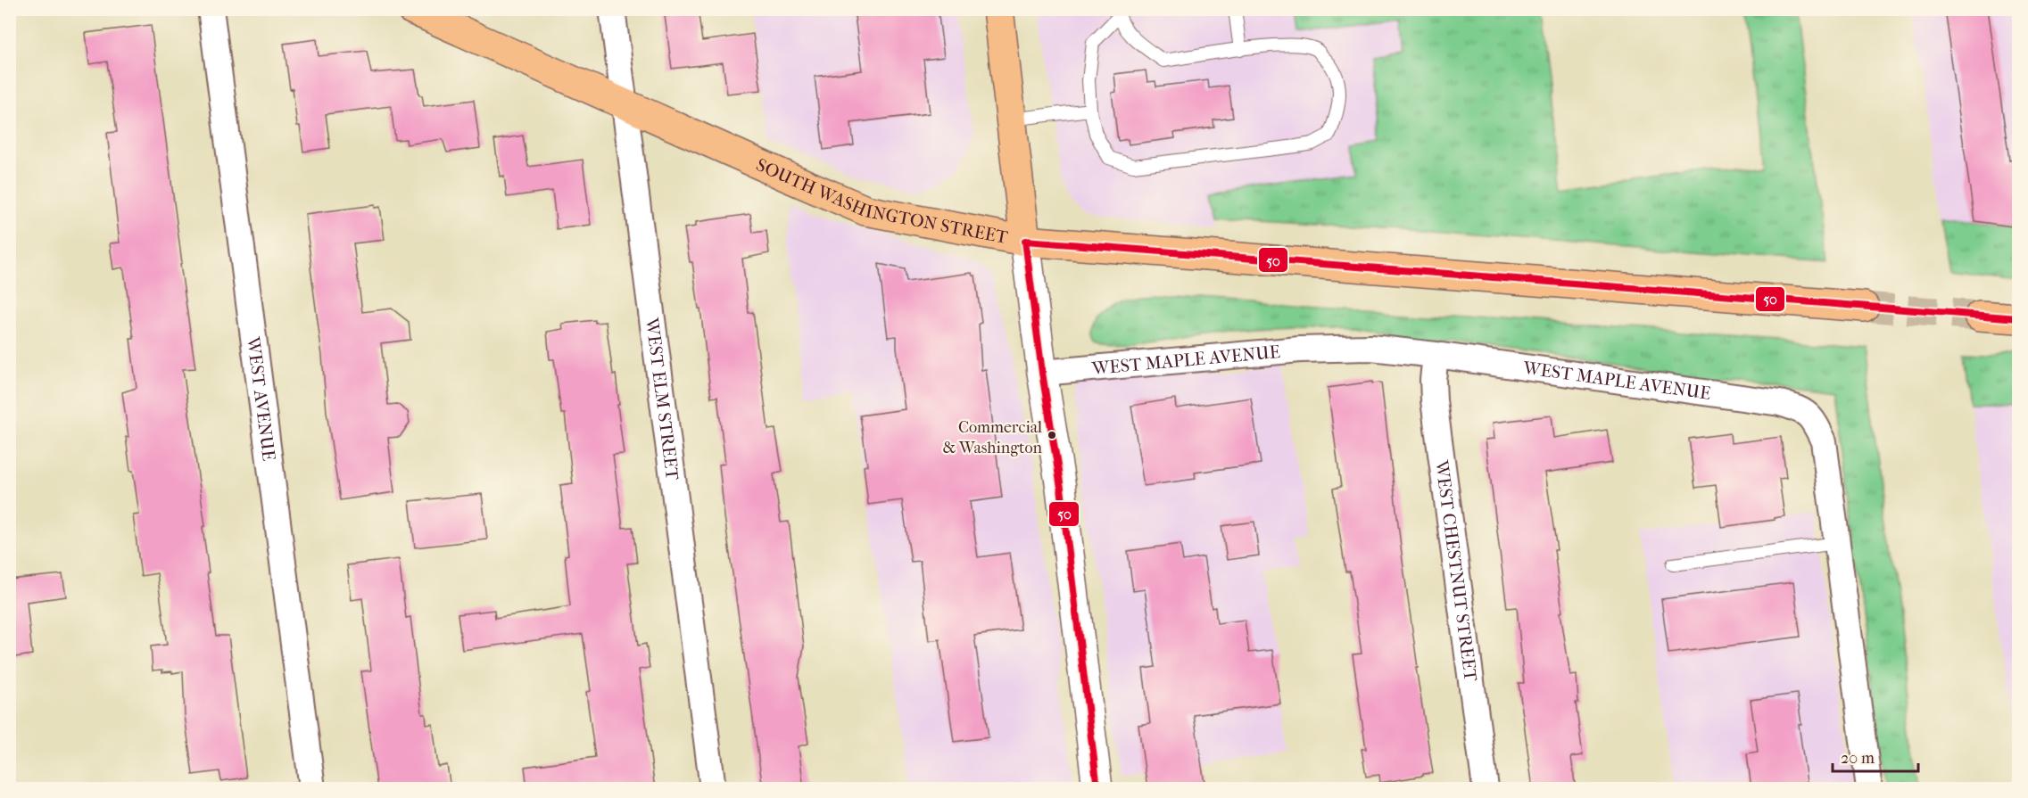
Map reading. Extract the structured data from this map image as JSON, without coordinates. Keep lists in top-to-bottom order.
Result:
{
  "streets": {
    "main road": ["SOUTH WASHINGTON STREET"],
    "street": [
      "WEST MAPLE AVENUE",
      "WEST AVENUE",
      "WEST ELM STREET",
      "WEST CHESTNUT STREET"
    ]
  },
  "crossings": [
    ["SOUTH WASHINGTON STREET", "WEST ELM STREET"],
    ["WEST MAPLE AVENUE", "WEST CHESTNUT STREET"]
  ],
  "places": ["Commercial & Washington"],
  "lines": ["transit line 50"],
  "scale_bar": "20 m"
}
